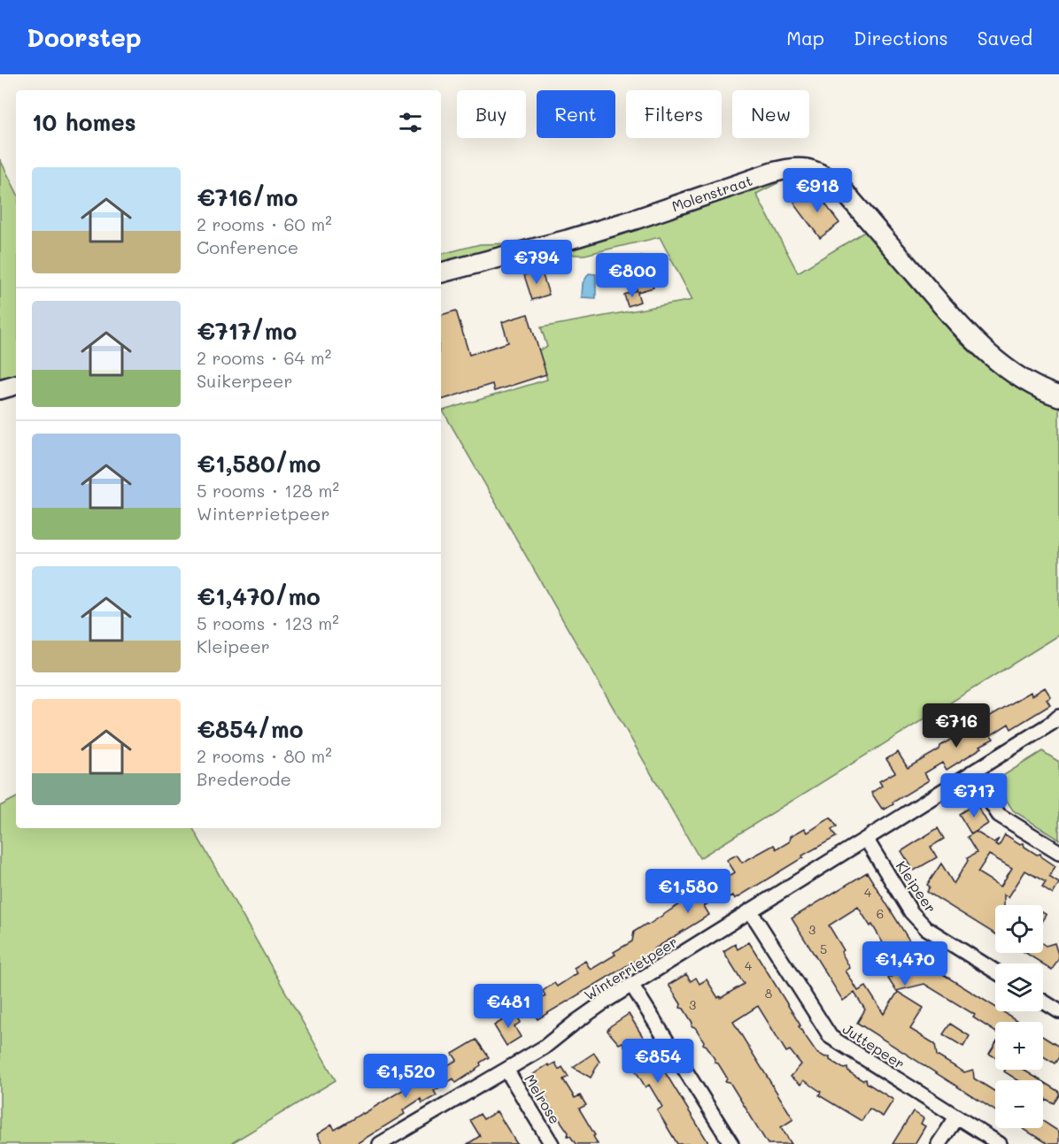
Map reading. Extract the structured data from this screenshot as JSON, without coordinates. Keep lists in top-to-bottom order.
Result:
{
  "streets": {
    "street": [
      "Molenstraat",
      "Kleipeer",
      "Winterrietpeer",
      "Juttepeer",
      "Melrose"
    ]
  },
  "crossings": [
    ["Kleipeer", "Winterrietpeer"],
    ["Winterrietpeer", "Juttepeer"],
    ["Winterrietpeer", "Melrose"]
  ],
  "house_numbers": [
    "4",
    "6",
    "3",
    "5",
    "4",
    "8",
    "3"
  ],
  "page": {
    "header": "Doorstep",
    "nav": ["Map", "Directions", "Saved"],
    "chip": [
      "Buy",
      "Rent",
      "Filters",
      "New"
    ],
    "heading": "10 homes",
    "list": [
      {
        "name": "€716/mo",
        "note": "2 rooms · 60 m² · Conference"
      },
      {
        "name": "€717/mo",
        "note": "2 rooms · 64 m² · Suikerpeer"
      },
      {
        "name": "€1,580/mo",
        "note": "5 rooms · 128 m² · Winterrietpeer"
      },
      {
        "name": "€1,470/mo",
        "note": "5 rooms · 123 m² · Kleipeer"
      },
      {
        "name": "€854/mo",
        "note": "2 rooms · 80 m² · Brederode"
      }
    ],
    "price": [
      "€918",
      "€794",
      "€800",
      "€716",
      "€717",
      "€1,580",
      "€1,470",
      "€481",
      "€854",
      "€1,520"
    ],
    "map_buttons": ["+", "−"]
  }
}
